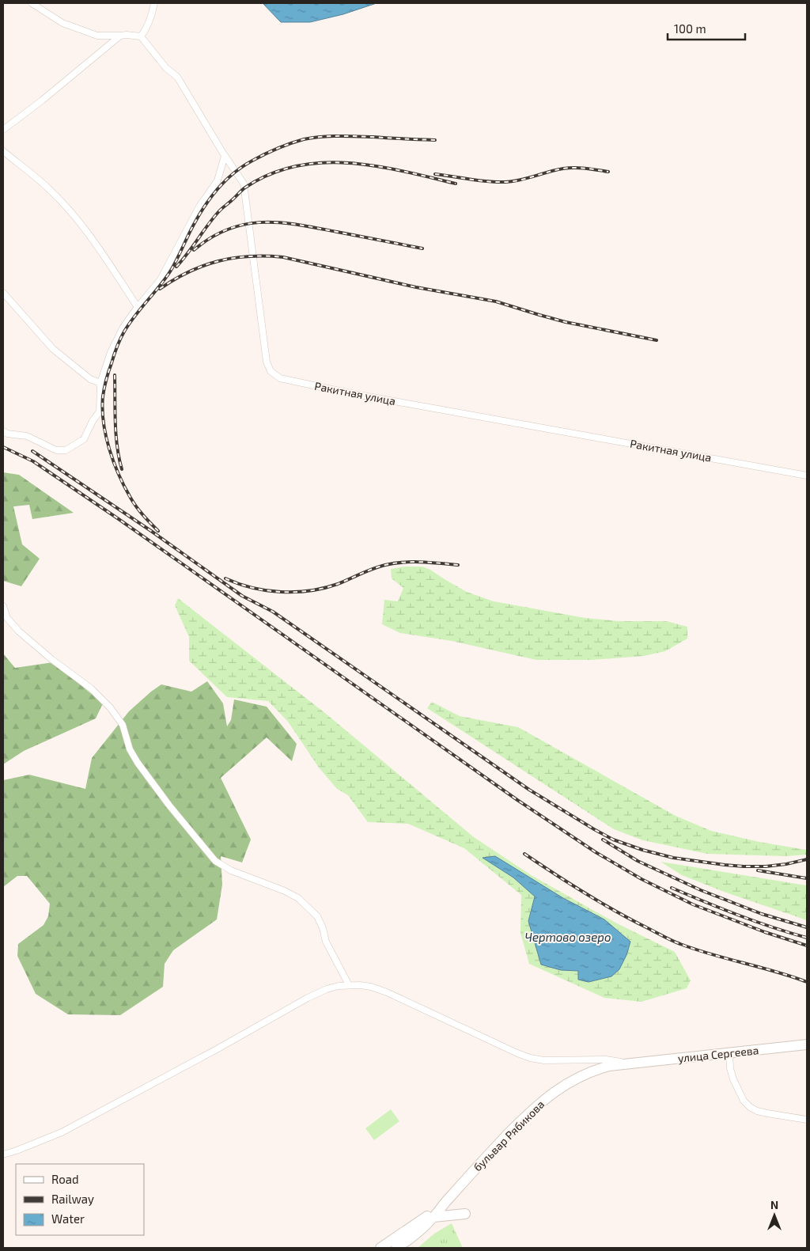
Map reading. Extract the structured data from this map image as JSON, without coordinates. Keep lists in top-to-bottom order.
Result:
{
  "streets": {
    "main road": ["улица Сергеева", "бульвар Рябикова"],
    "street": ["Ракитная улица"]
  },
  "crossings": [
    ["улица Сергеева", "бульвар Рябикова"]
  ],
  "water": ["Чертово озеро"],
  "legend": ["Road", "Railway", "Water"],
  "scale_bar": "100 m",
  "north": "top"
}
